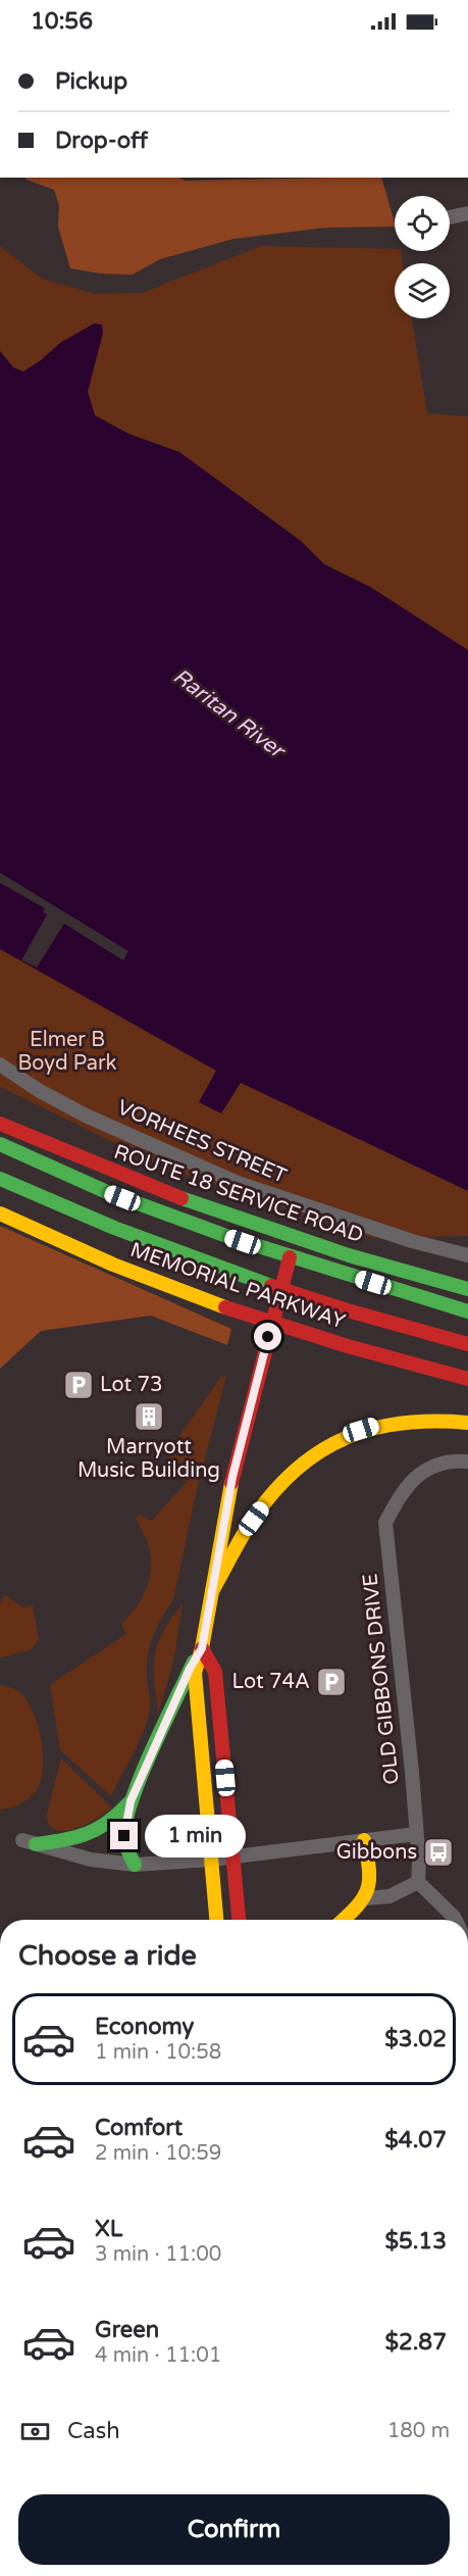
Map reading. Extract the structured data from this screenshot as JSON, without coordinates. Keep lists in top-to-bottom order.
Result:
{
  "streets": {
    "main road": ["ROUTE 18 SERVICE ROAD", "MEMORIAL PARKWAY"],
    "street": ["VORHEES STREET", "OLD GIBBONS DRIVE"]
  },
  "water": ["Raritan River"],
  "parks": ["Elmer B Boyd Park"],
  "places": {
    "parking": ["Lot 73", "Lot 74A"],
    "building": ["Marryott Music Building"],
    "bus stop": ["Gibbons"]
  },
  "page": {
    "status": "10:56",
    "banner": ["Pickup", "Drop-off"],
    "bubble": "1 min",
    "heading": "Choose a ride",
    "list": [
      {
        "name": "Economy",
        "note": "1 min · 10:58",
        "value": "$3.02"
      },
      {
        "name": "Comfort",
        "note": "2 min · 10:59",
        "value": "$4.07"
      },
      {
        "name": "XL",
        "note": "3 min · 11:00",
        "value": "$5.13"
      },
      {
        "name": "Green",
        "note": "4 min · 11:01",
        "value": "$2.87"
      }
    ],
    "pay": ["Cash", "180 m"],
    "buttons": "Confirm"
  }
}
